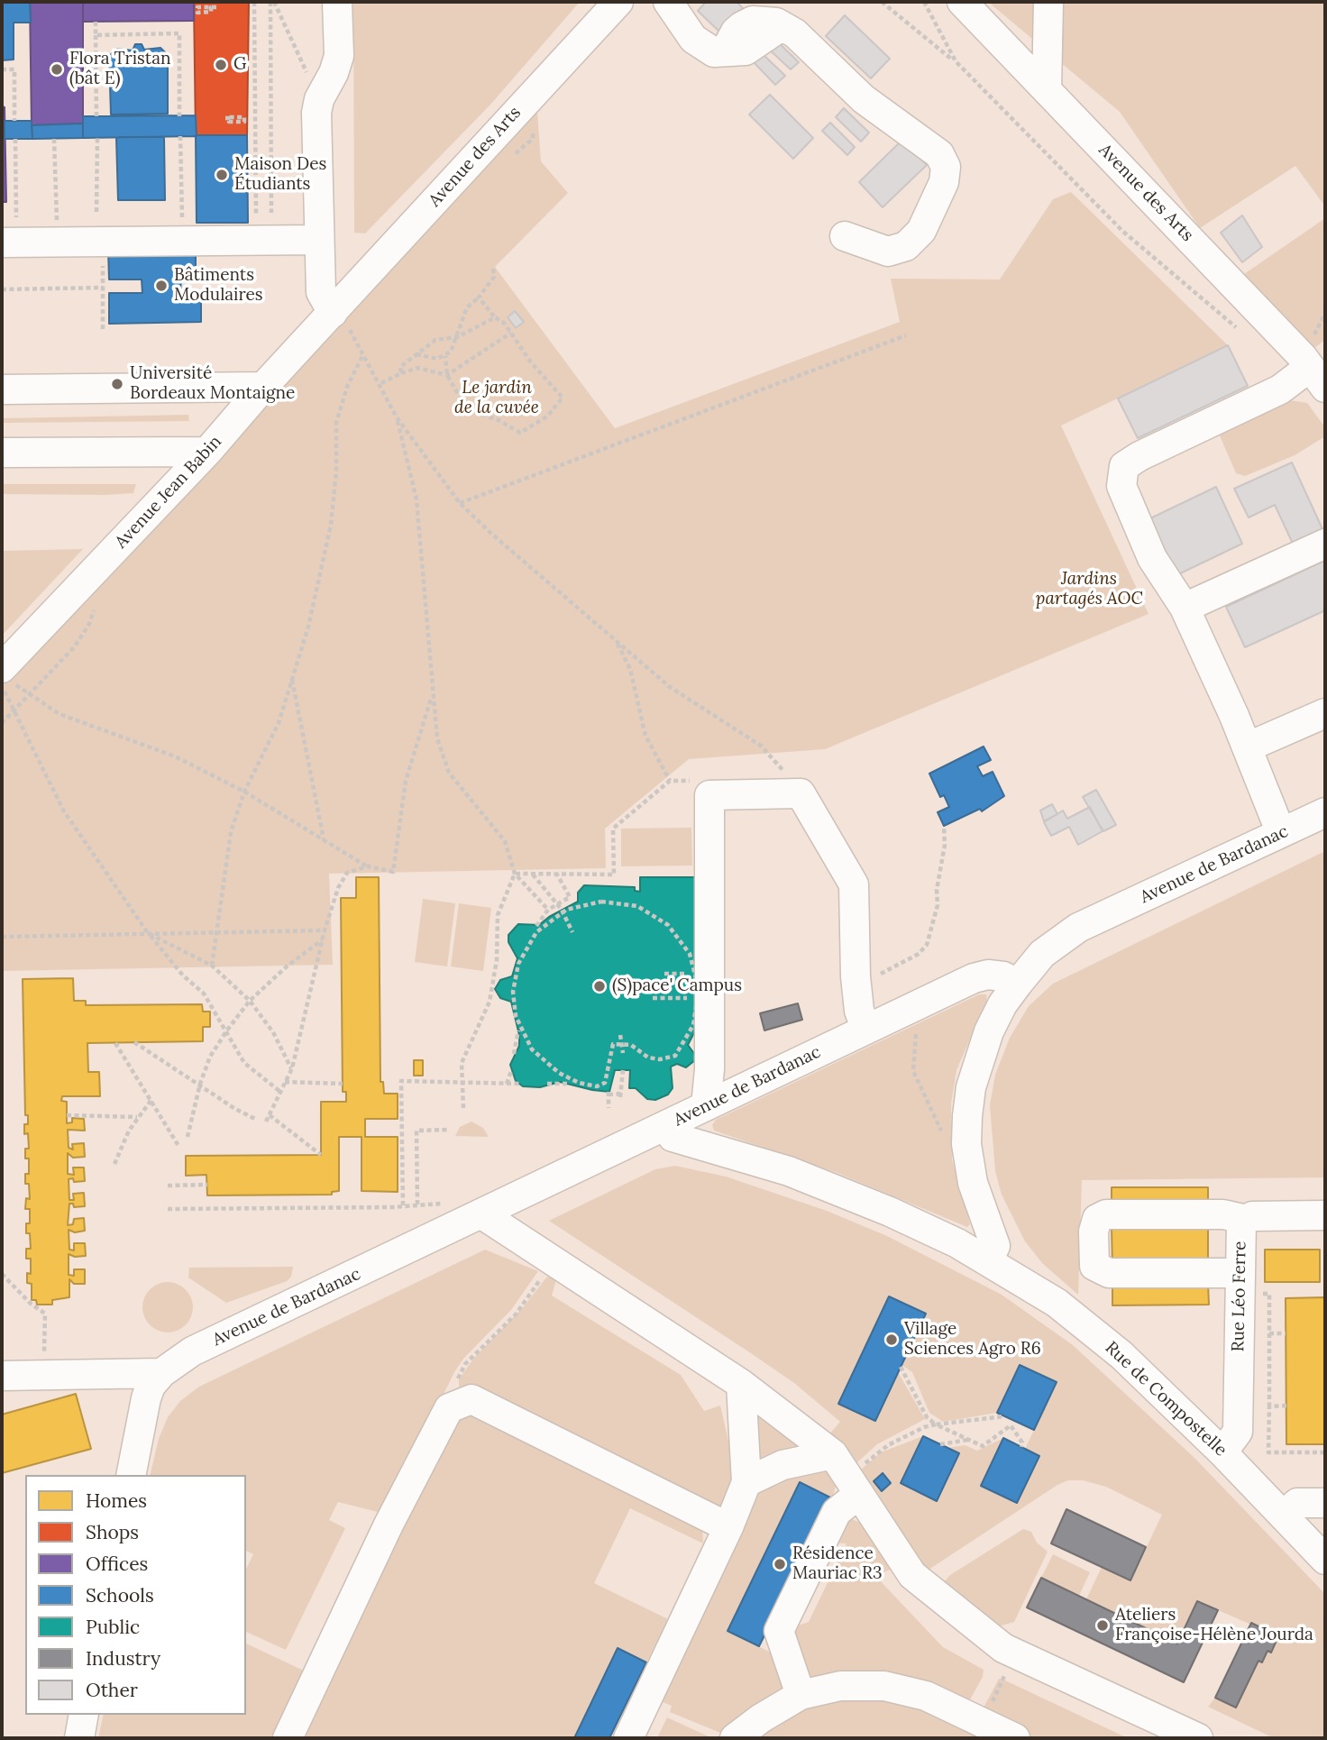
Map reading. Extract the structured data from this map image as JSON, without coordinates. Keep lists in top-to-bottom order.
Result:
{
  "streets": {
    "street": [
      "Avenue des Arts",
      "Avenue Jean Babin",
      "Avenue de Bardanac",
      "Rue Léo Ferre",
      "Rue de Compostelle"
    ]
  },
  "crossings": [
    ["Avenue des Arts", "Avenue Jean Babin"],
    ["Avenue de Bardanac", "Rue de Compostelle"],
    ["Rue Léo Ferre", "Rue de Compostelle"]
  ],
  "parks": ["Le jardin de la cuvée", "Jardins partagés AOC"],
  "places": [
    "G",
    "Flora Tristan (bât E)",
    "Maison Des Étudiants",
    "Bâtiments Modulaires",
    "Université Bordeaux Montaigne",
    "(S)pace' Campus",
    "Village Sciences Agro R6",
    "Résidence Mauriac R3",
    "Ateliers Françoise-Hélène Jourda"
  ],
  "legend": [
    "Homes",
    "Shops",
    "Offices",
    "Schools",
    "Public",
    "Industry",
    "Other"
  ]
}
